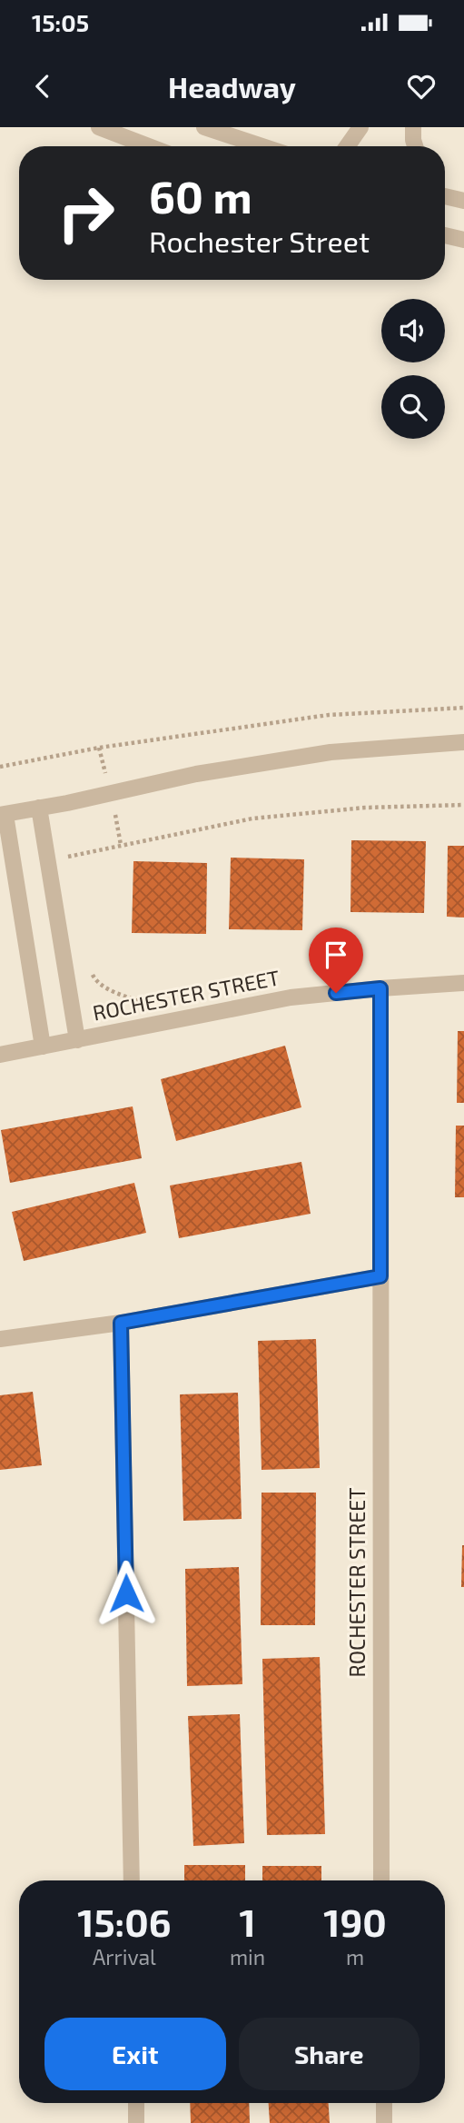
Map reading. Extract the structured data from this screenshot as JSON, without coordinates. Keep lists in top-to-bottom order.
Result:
{
  "streets": {
    "street": ["ROCHESTER STREET"]
  },
  "page": {
    "status": "15:05",
    "header": "Headway",
    "turn": ["60 m", "Rochester Street"],
    "eta": [
      "15:06",
      "Arrival",
      "1",
      "min",
      "190",
      "m"
    ],
    "buttons": ["Exit", "Share"]
  }
}
